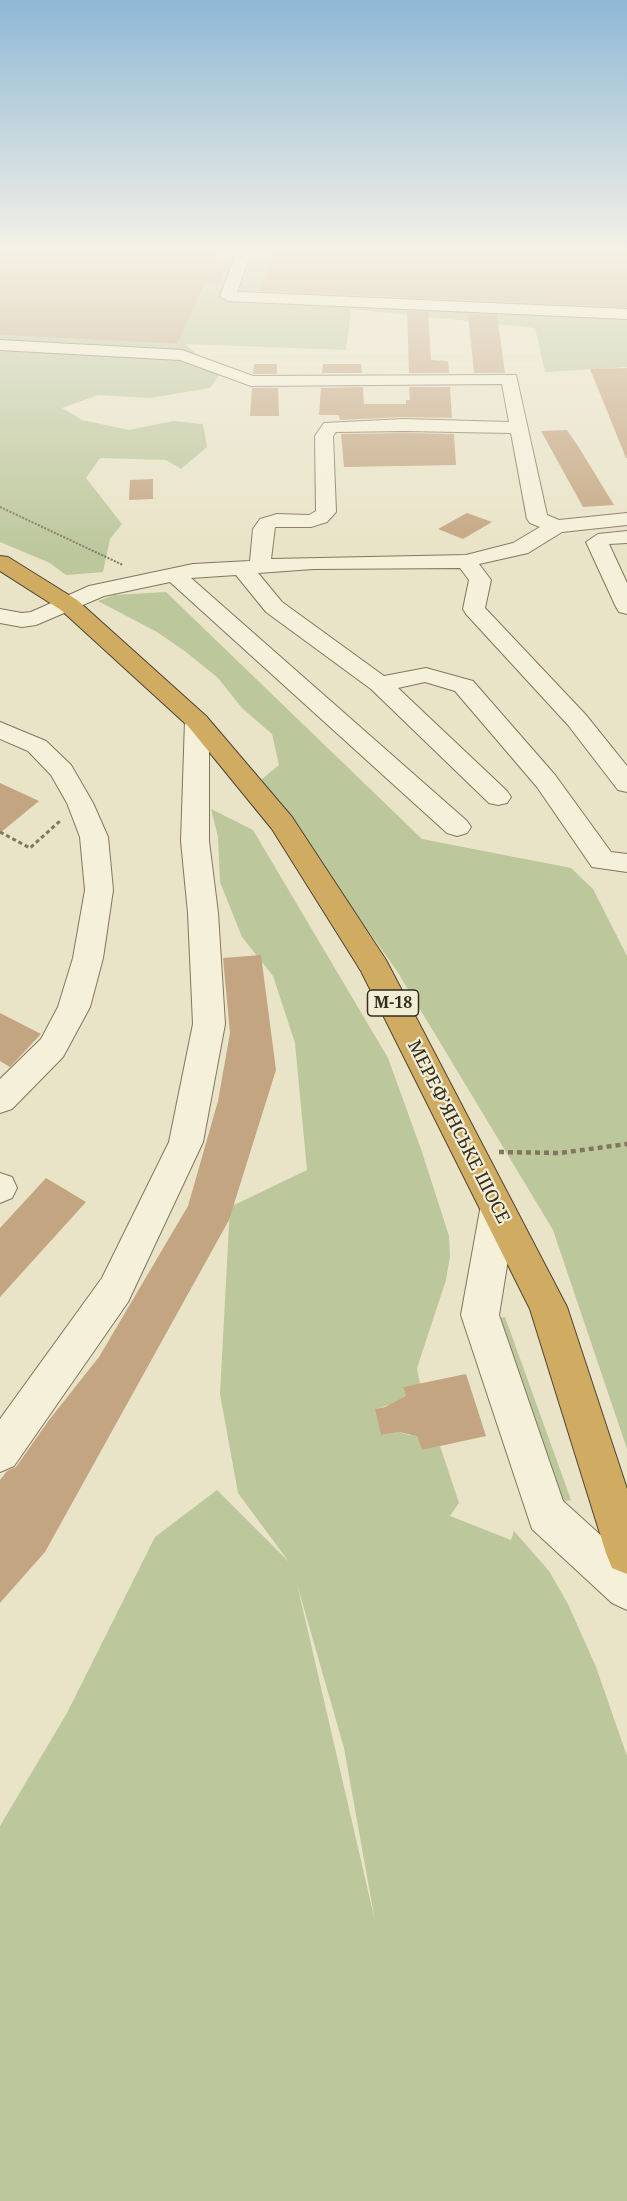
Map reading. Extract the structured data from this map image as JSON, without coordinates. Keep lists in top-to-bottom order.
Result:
{
  "streets": {
    "highway": ["М-18", "МЕРЕФ’ЯНСЬКЕ ШОСЕ"]
  }
}
